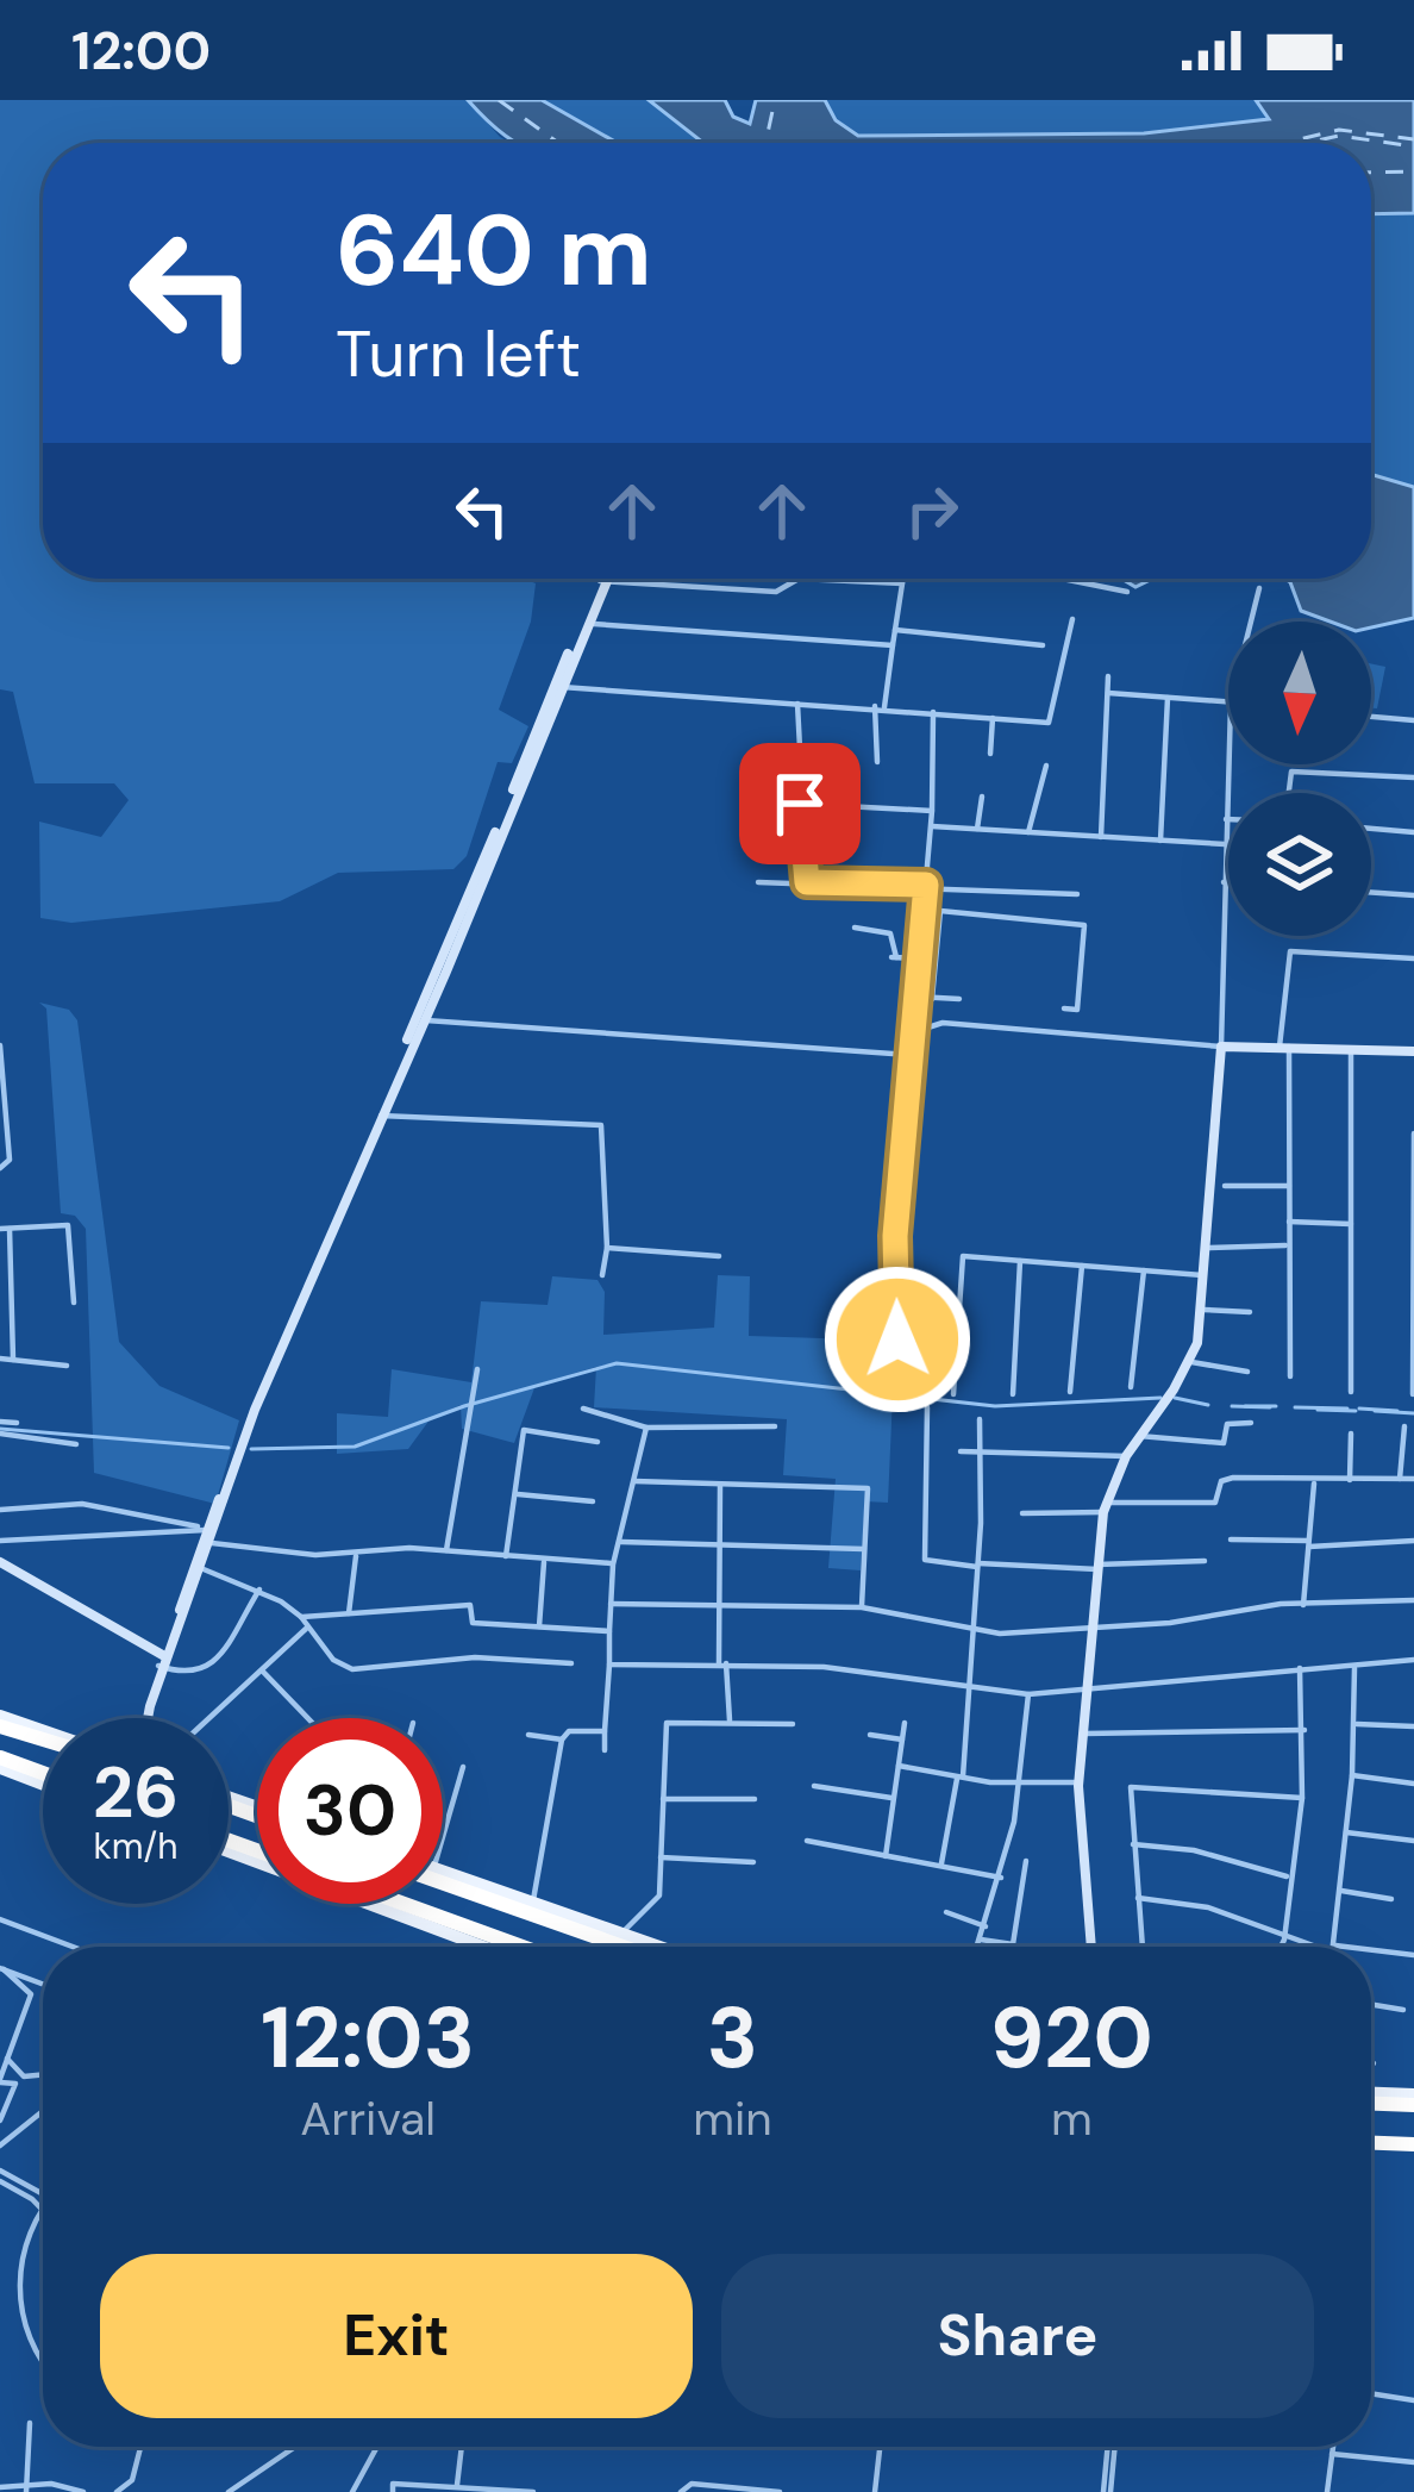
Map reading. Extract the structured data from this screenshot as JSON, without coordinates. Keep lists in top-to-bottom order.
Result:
{
  "north": "bottom",
  "page": {
    "status": "12:00",
    "turn": ["640 m", "Turn left"],
    "speed": "26 km/h",
    "limit": "30",
    "eta": [
      "12:03",
      "Arrival",
      "3",
      "min",
      "920",
      "m"
    ],
    "buttons": ["Exit", "Share"]
  }
}
